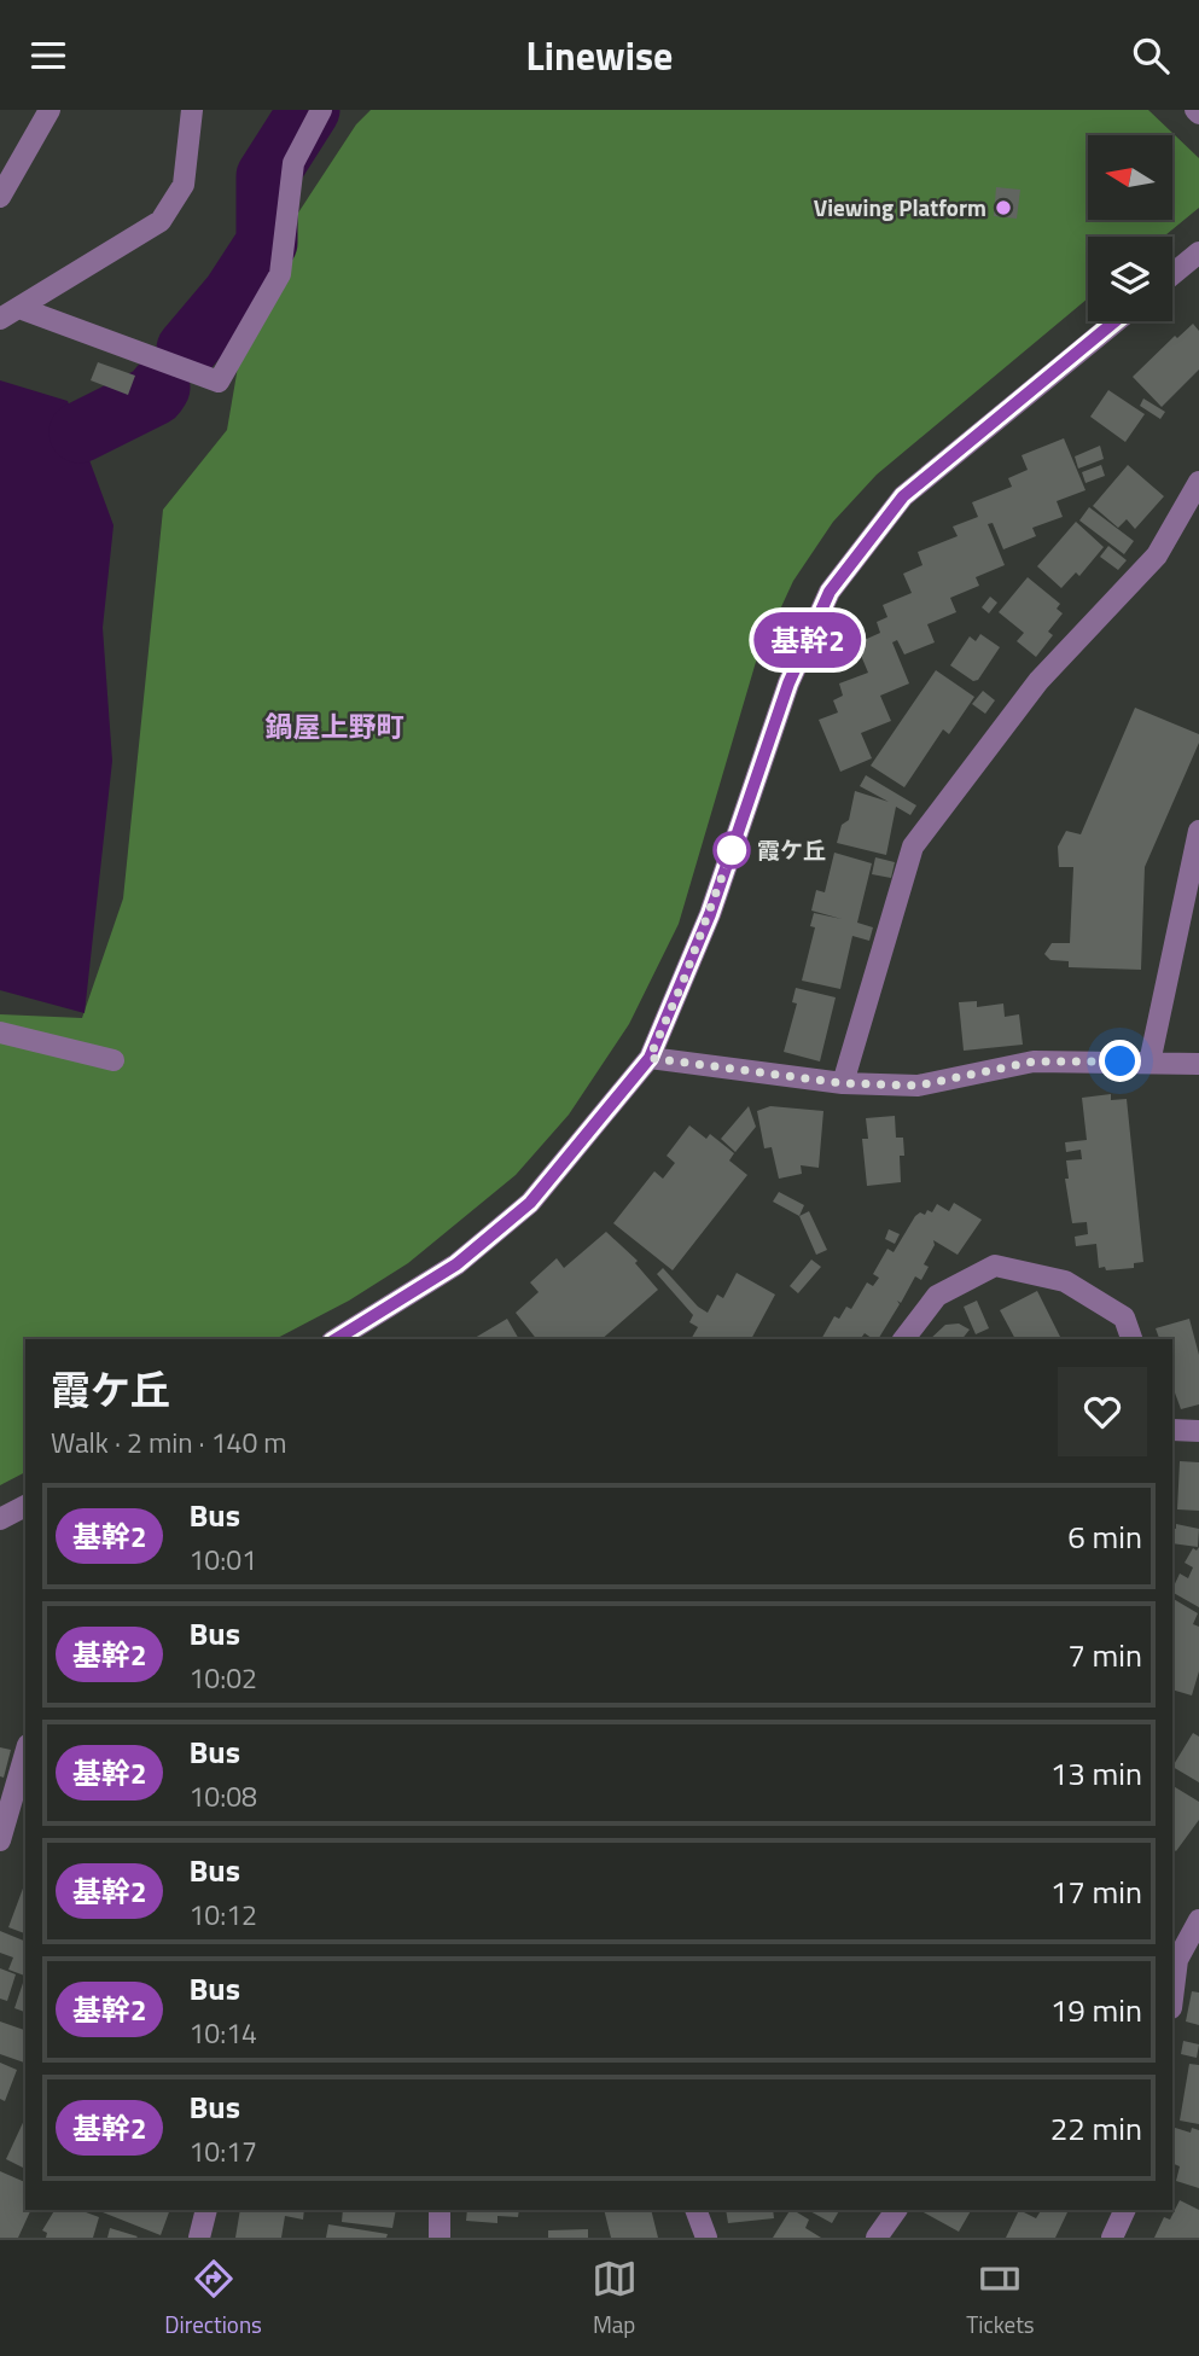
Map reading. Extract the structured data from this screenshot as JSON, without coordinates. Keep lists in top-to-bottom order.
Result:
{
  "districts": ["鍋屋上野町"],
  "places": ["Viewing Platform", "霞ケ丘"],
  "lines": ["bus line 基幹2"],
  "north": "left",
  "page": {
    "header": "Linewise",
    "on_map": "基幹2",
    "heading": ["霞ケ丘", "Walk · 2 min · 140 m"],
    "list": [
      {
        "mark": "基幹2",
        "name": "Bus",
        "note": "10:01",
        "value": "6 min"
      },
      {
        "mark": "基幹2",
        "name": "Bus",
        "note": "10:02",
        "value": "7 min"
      },
      {
        "mark": "基幹2",
        "name": "Bus",
        "note": "10:08",
        "value": "13 min"
      },
      {
        "mark": "基幹2",
        "name": "Bus",
        "note": "10:12",
        "value": "17 min"
      },
      {
        "mark": "基幹2",
        "name": "Bus",
        "note": "10:14",
        "value": "19 min"
      },
      {
        "mark": "基幹2",
        "name": "Bus",
        "note": "10:17",
        "value": "22 min"
      }
    ],
    "tabs": ["Directions", "Map", "Tickets"]
  }
}
